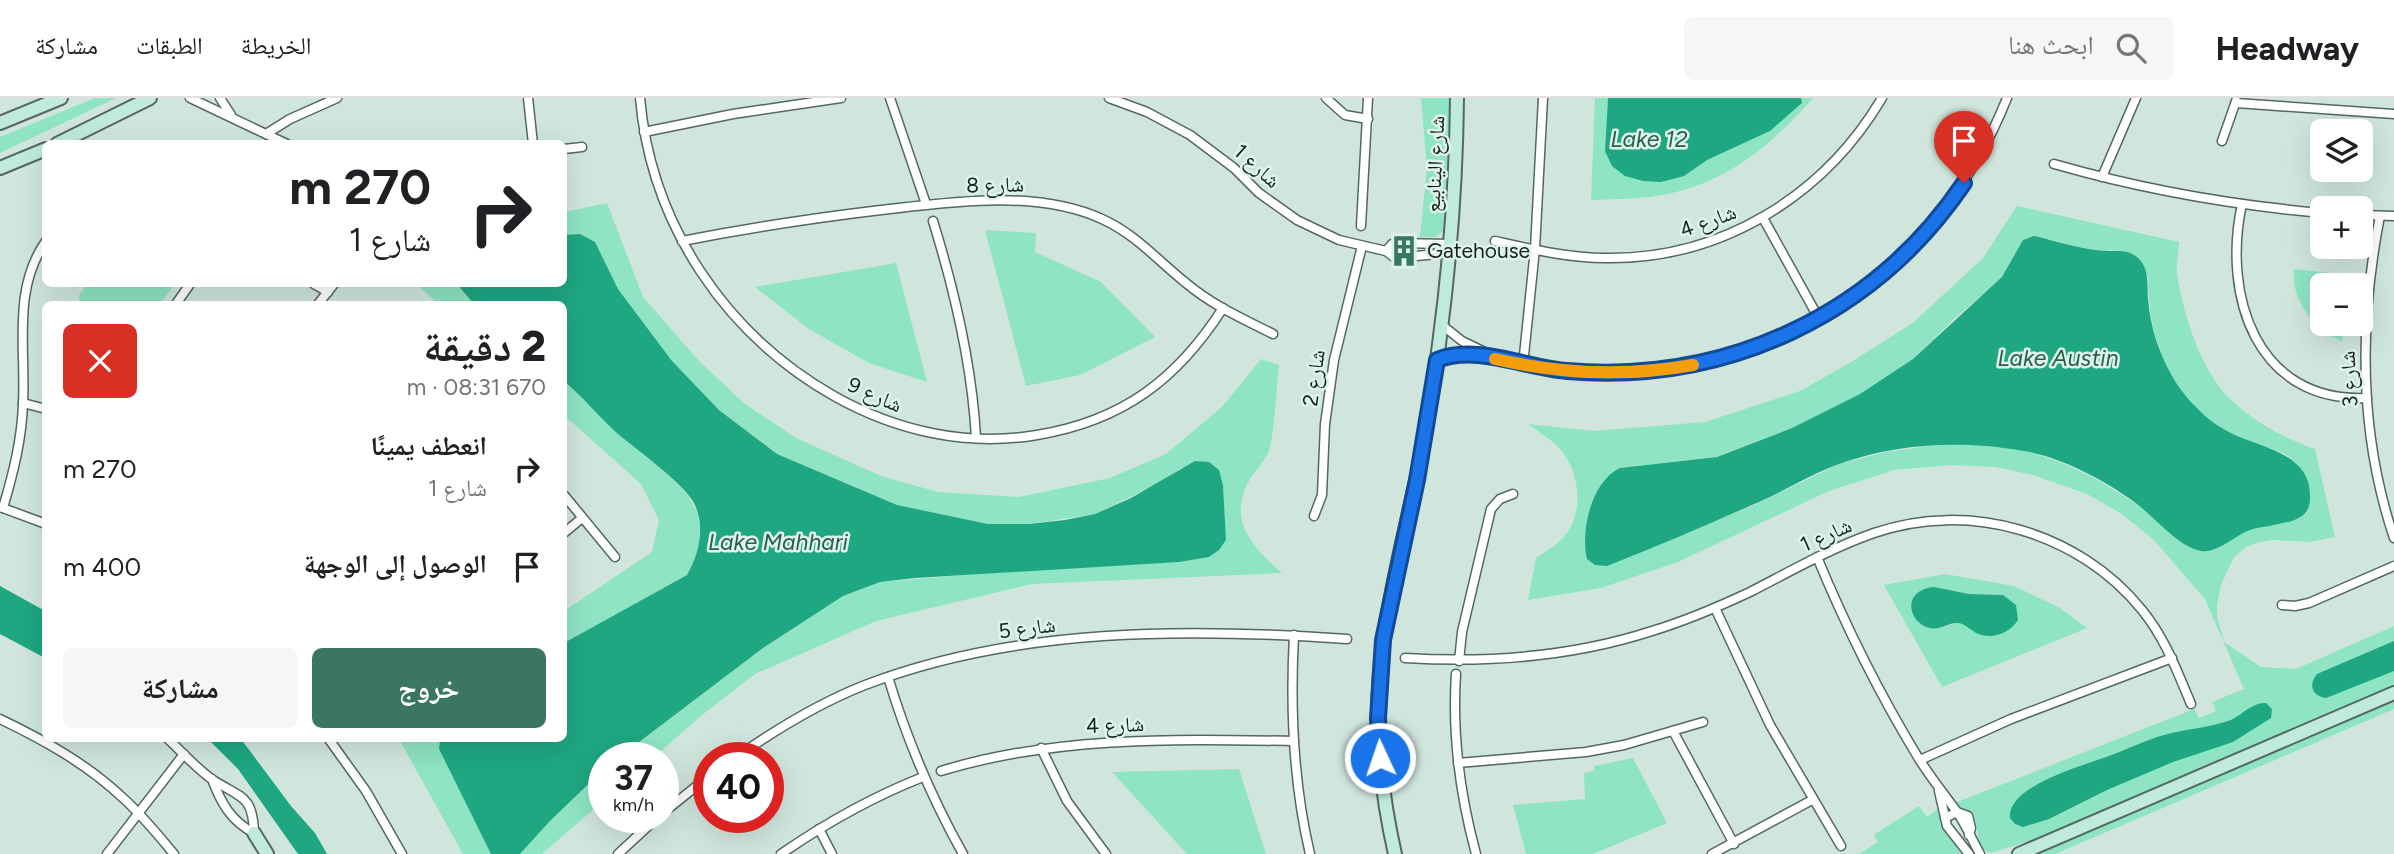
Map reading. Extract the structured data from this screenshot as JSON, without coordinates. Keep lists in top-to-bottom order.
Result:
{
  "streets": {
    "street": [
      "شارع الينابيع",
      "شارع 1",
      "شارع 8",
      "شارع 4",
      "شارع 2",
      "شارع 3",
      "شارع 9",
      "شارع 5"
    ]
  },
  "crossings": [
    ["شارع الينابيع", "شارع 1"],
    ["شارع 1", "شارع 2"],
    ["شارع 8", "شارع 9"]
  ],
  "water": ["Lake 12", "Lake Austin", "Lake Mahhari"],
  "places": {
    "building": ["Gatehouse"]
  },
  "page": {
    "header": "Headway",
    "search": "ابحث هنا",
    "nav": ["الخريطة", "الطبقات", "مشاركة"],
    "map_buttons": ["+", "−"],
    "turn": ["270 m", "شارع 1"],
    "heading": ["2 دقيقة", "670 m · 08:31"],
    "list": [
      {
        "name": "انعطف يمينًا",
        "note": "شارع 1",
        "value": "270 m"
      },
      {
        "name": "الوصول إلى الوجهة",
        "value": "400 m"
      }
    ],
    "buttons": ["خروج", "مشاركة"],
    "speed": "37 km/h",
    "limit": "40"
  }
}
